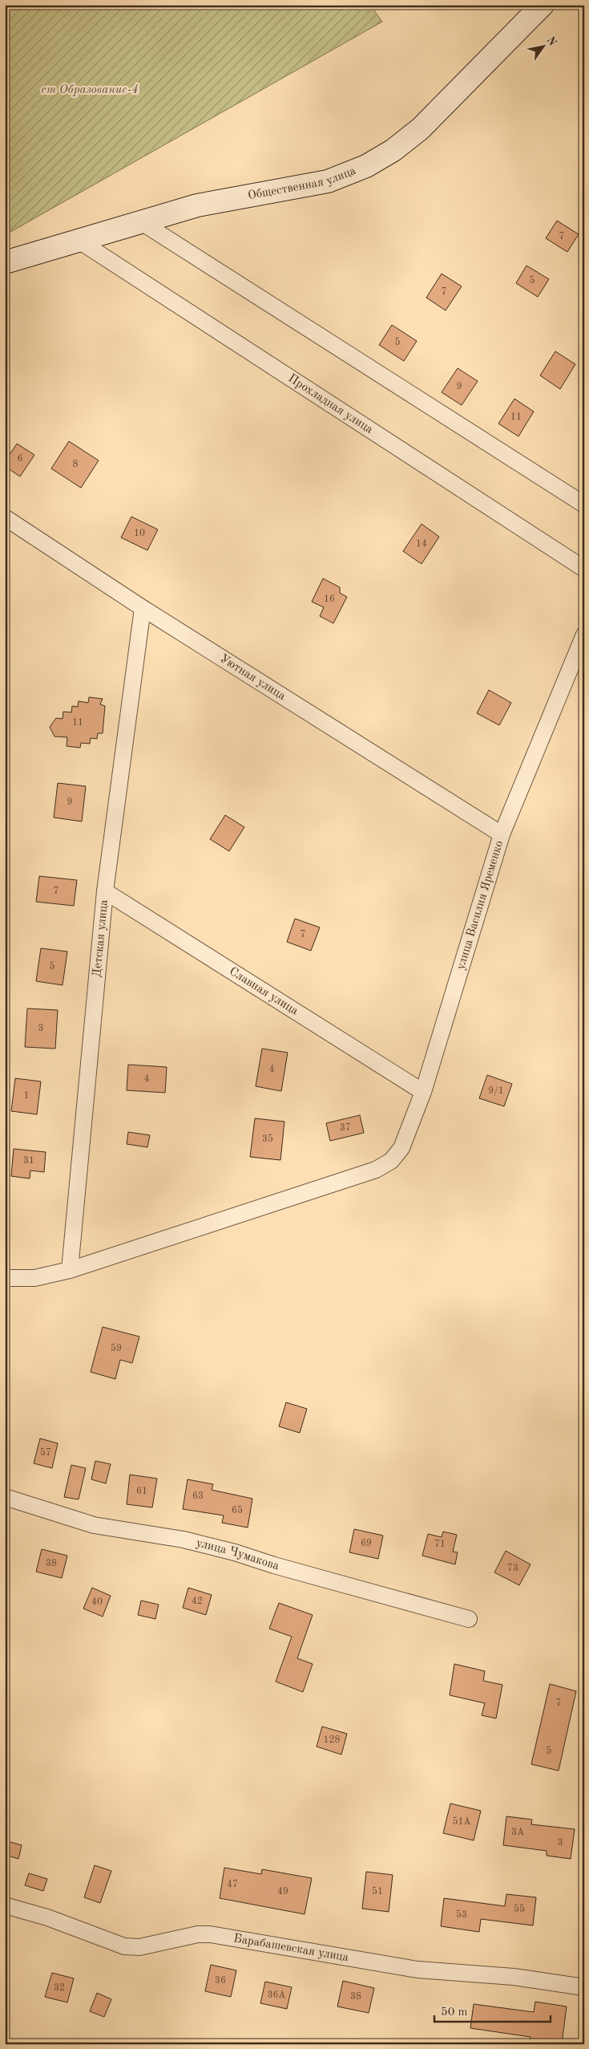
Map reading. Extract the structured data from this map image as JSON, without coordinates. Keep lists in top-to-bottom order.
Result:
{
  "streets": {
    "main road": ["Общественная улица"],
    "street": [
      "Прохладная улица",
      "Уютная улица",
      "улица Василия Яременко",
      "Детская улица",
      "Славная улица",
      "улица Чумакова",
      "Барабашевская улица"
    ]
  },
  "crossings": [
    ["Общественная улица", "Прохладная улица"],
    ["Уютная улица", "улица Василия Яременко"],
    ["Уютная улица", "Детская улица"],
    ["улица Василия Яременко", "Детская улица"],
    ["улица Василия Яременко", "Славная улица"],
    ["Детская улица", "Славная улица"]
  ],
  "parks": ["ст Образование-4"],
  "house_numbers": [
    "7",
    "5",
    "7",
    "5",
    "9",
    "11",
    "6",
    "8",
    "10",
    "14",
    "16",
    "11",
    "9",
    "7",
    "7",
    "5",
    "3",
    "4",
    "4",
    "9/1",
    "1",
    "37",
    "35",
    "31",
    "59",
    "57",
    "61",
    "63",
    "65",
    "69",
    "71",
    "38",
    "73",
    "42",
    "40",
    "7",
    "128",
    "5",
    "51А",
    "3А",
    "3",
    "47",
    "49",
    "51",
    "55",
    "53",
    "36",
    "32",
    "36А",
    "38"
  ],
  "scale_bar": "50 m",
  "north": "top right"
}
